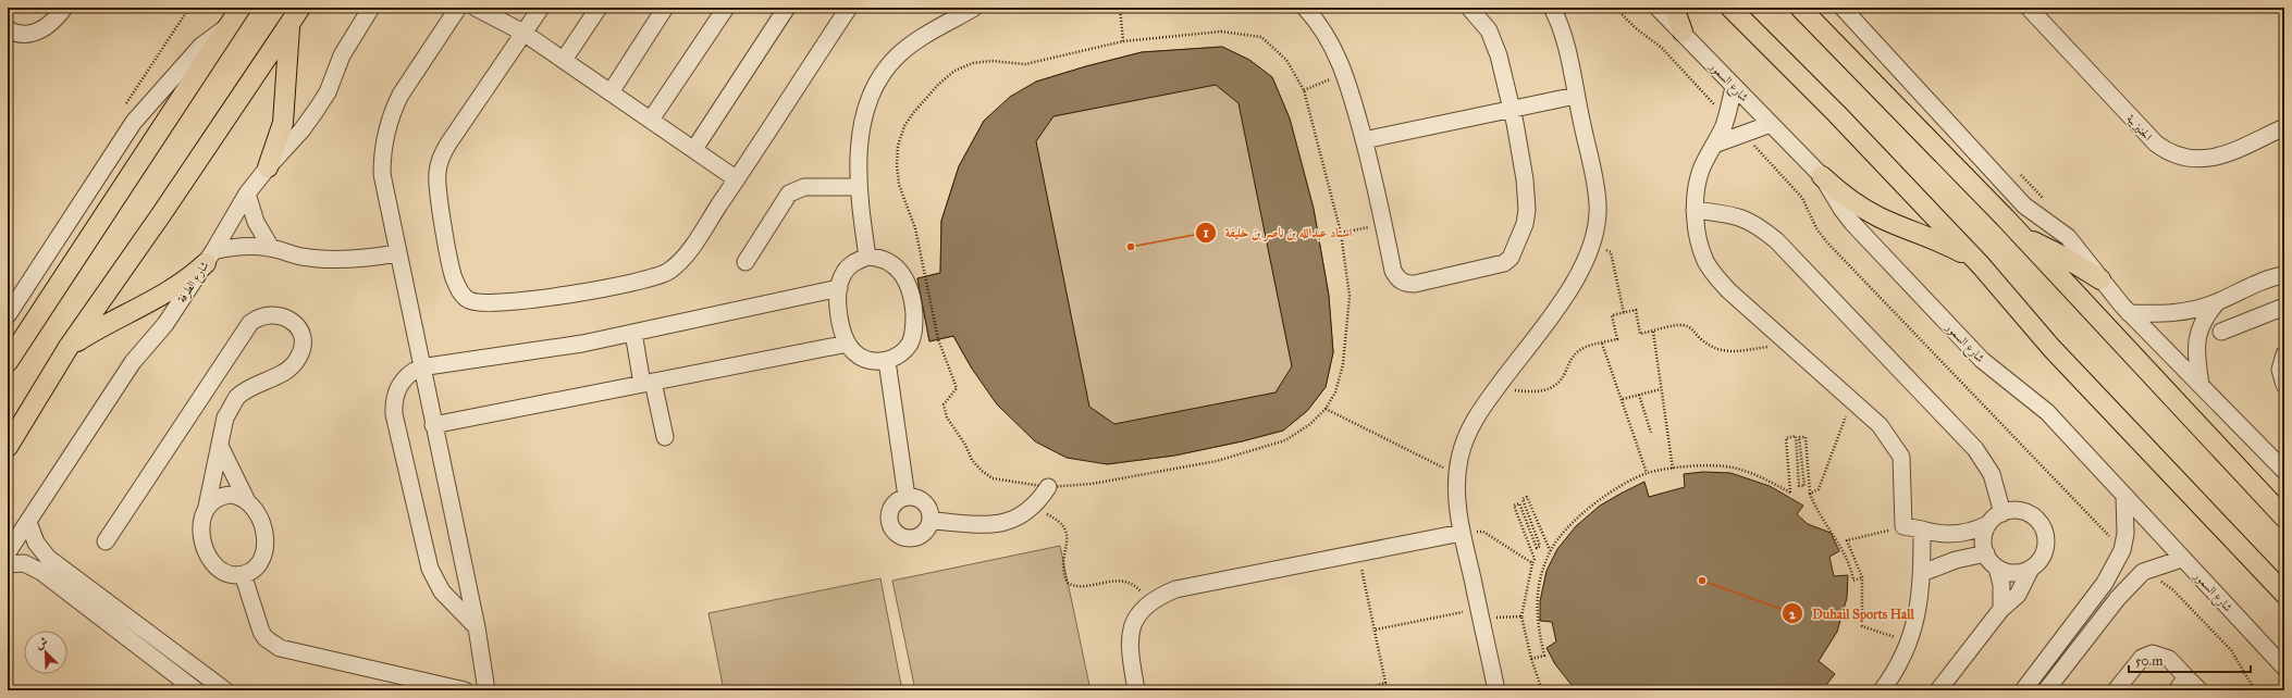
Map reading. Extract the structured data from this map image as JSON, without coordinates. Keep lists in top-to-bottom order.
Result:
{
  "streets": {
    "street": ["شارع السمور", "الحنيزيبة", "شارع الطرفة"]
  },
  "places": ["استاد عبدالله بن ناصر بن خليفة", "Duhail Sports Hall"],
  "scale_bar": "50 m",
  "north": "top left"
}
